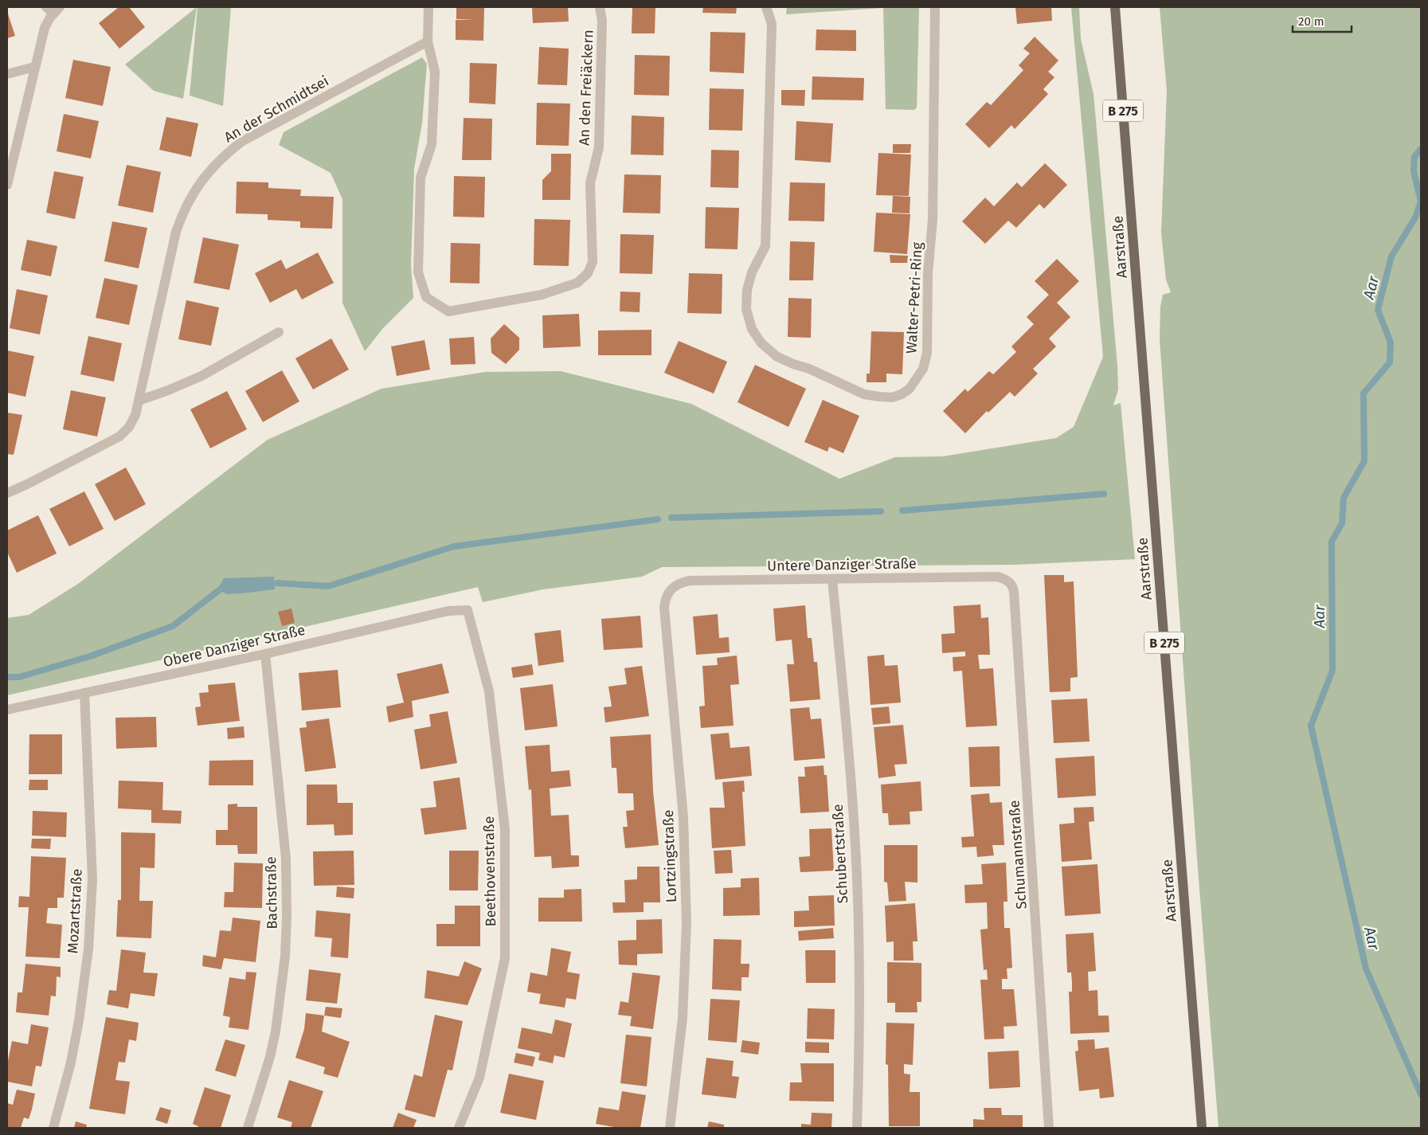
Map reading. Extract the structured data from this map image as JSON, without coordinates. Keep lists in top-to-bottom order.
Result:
{
  "streets": {
    "main road": ["B 275", "Aarstraße"],
    "street": [
      "An den Freiäckern",
      "An der Schmidtsei",
      "Walter-Petri-Ring",
      "Untere Danziger Straße",
      "Obere Danziger Straße",
      "Schubertstraße",
      "Schumannstraße",
      "Lortzingstraße",
      "Beethovenstraße",
      "Bachstraße",
      "Mozartstraße"
    ]
  },
  "crossings": [
    ["An den Freiäckern", "An der Schmidtsei"],
    ["Untere Danziger Straße", "Schubertstraße"],
    ["Untere Danziger Straße", "Schumannstraße"],
    ["Untere Danziger Straße", "Lortzingstraße"],
    ["Obere Danziger Straße", "Beethovenstraße"],
    ["Obere Danziger Straße", "Bachstraße"],
    ["Obere Danziger Straße", "Mozartstraße"]
  ],
  "water": ["Aar"],
  "scale_bar": "20 m"
}
